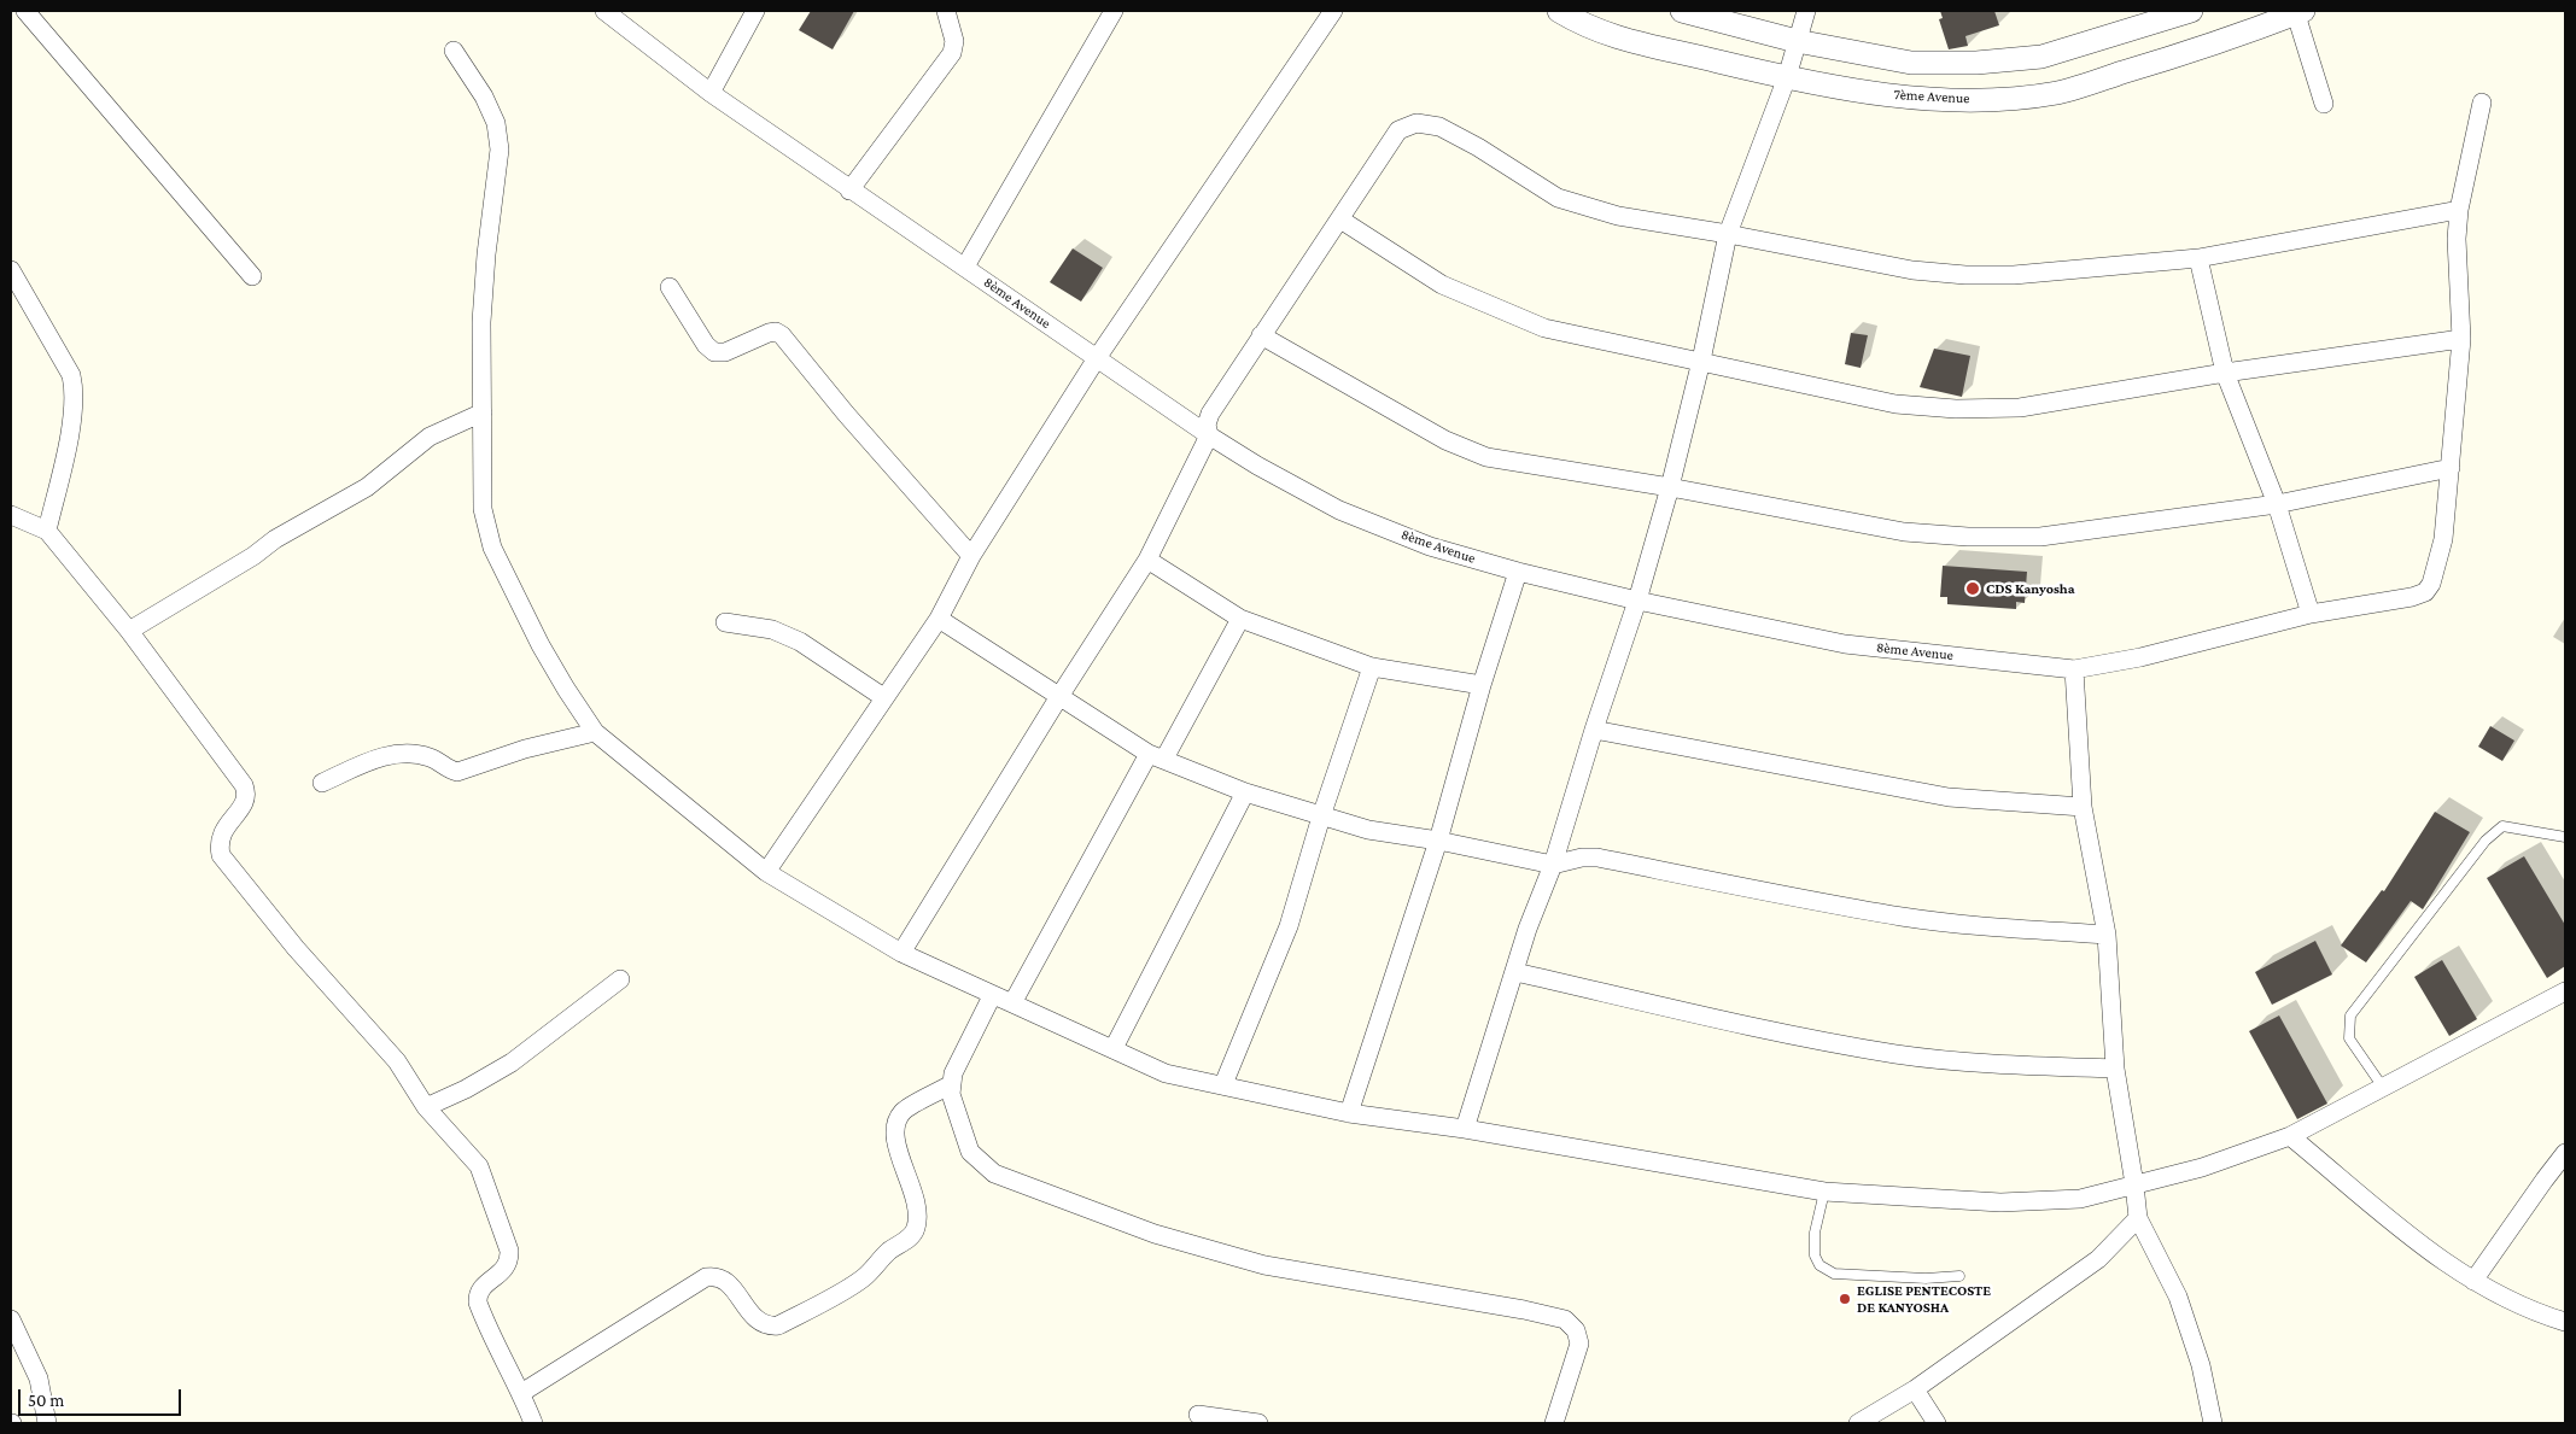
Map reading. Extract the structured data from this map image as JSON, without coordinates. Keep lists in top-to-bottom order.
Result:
{
  "streets": {
    "street": ["7ème Avenue", "8ème Avenue"]
  },
  "places": ["CDS Kanyosha", "EGLISE PENTECOSTE DE KANYOSHA"],
  "scale_bar": "50 m"
}
